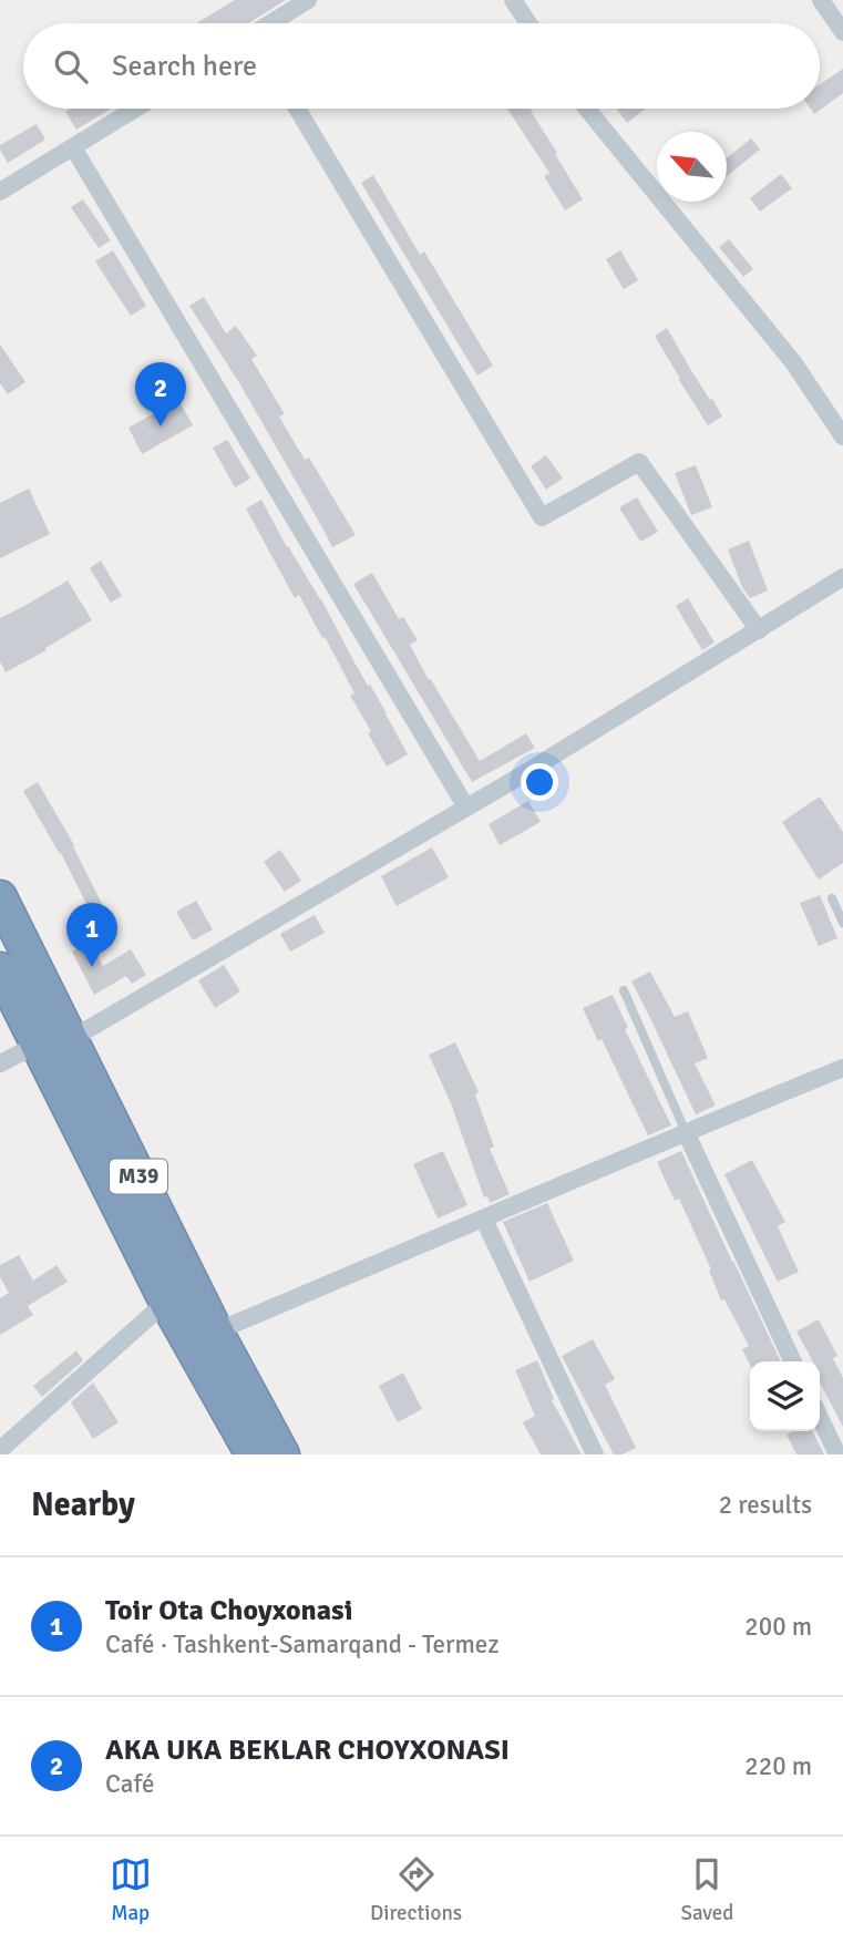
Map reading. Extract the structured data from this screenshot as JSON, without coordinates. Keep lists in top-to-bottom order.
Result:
{
  "streets": {
    "highway": ["M39"]
  },
  "north": "top left",
  "page": {
    "search": "Search here",
    "pins": ["2", "1"],
    "heading": ["Nearby", "2 results"],
    "list": [
      {
        "mark": "1",
        "name": "Toir Ota Choyxonasi",
        "note": "Café · Tashkent-Samarqand - Termez",
        "value": "200 m"
      },
      {
        "mark": "2",
        "name": "AKA UKA BEKLAR CHOYXONASI",
        "note": "Café",
        "value": "220 m"
      }
    ],
    "nav": ["Map", "Directions", "Saved"]
  }
}
